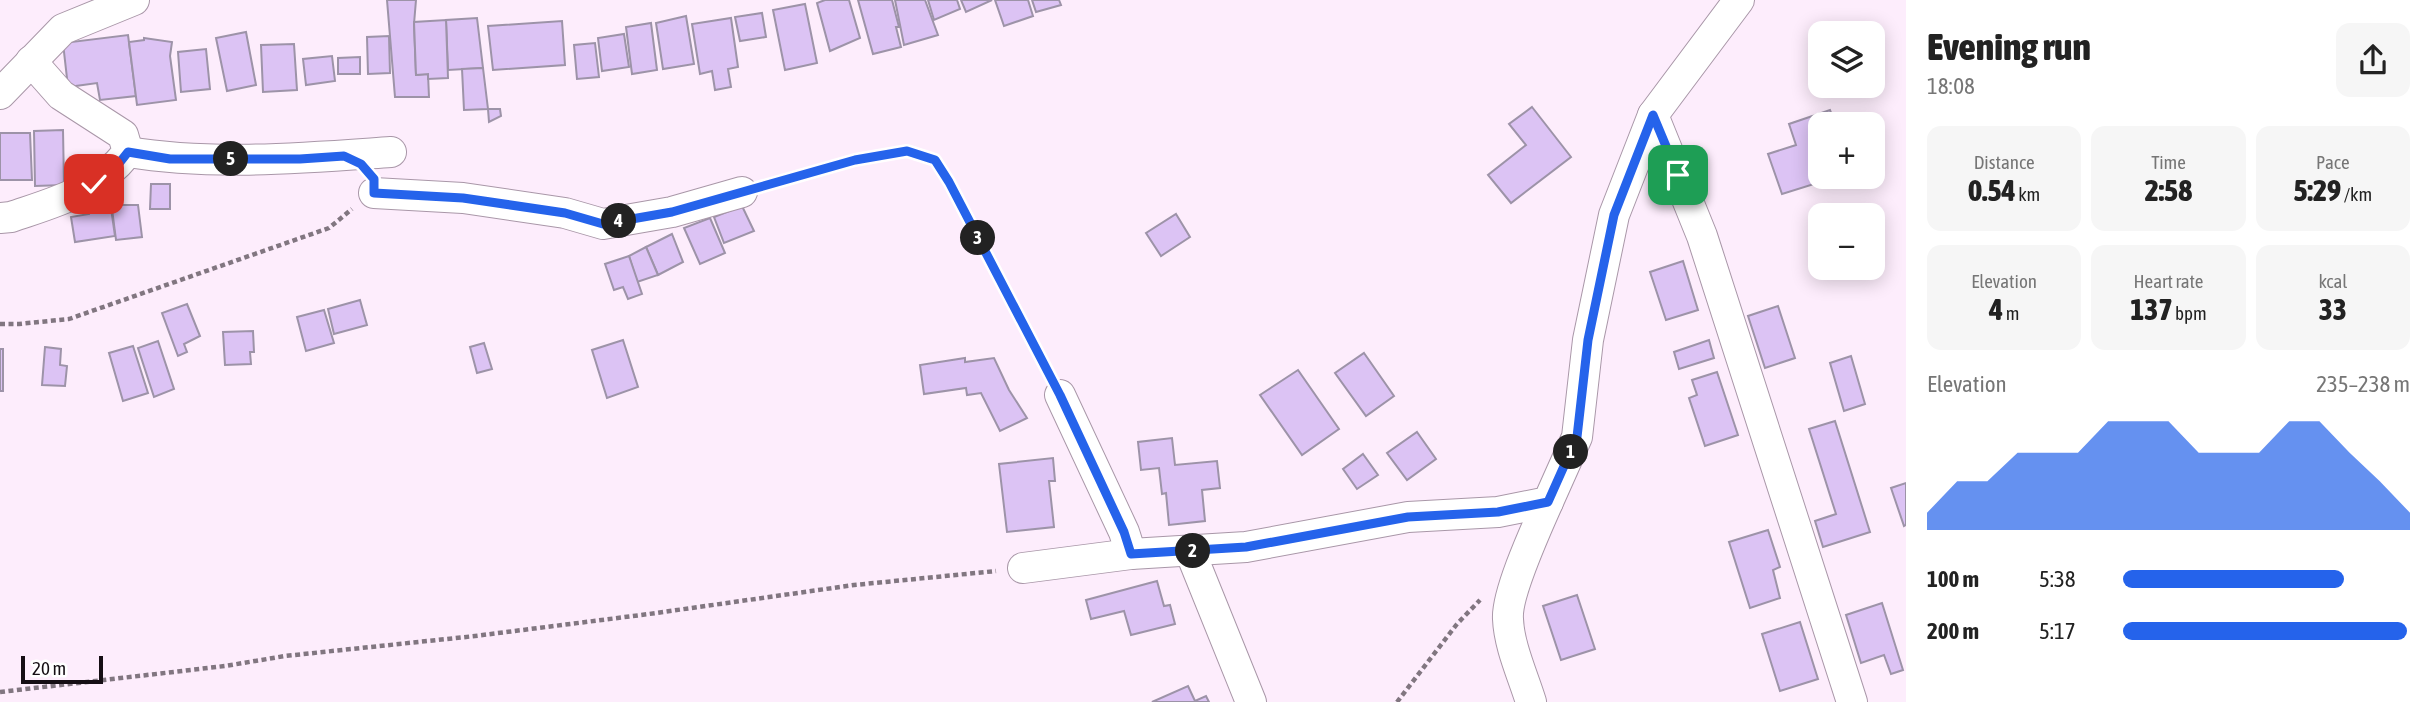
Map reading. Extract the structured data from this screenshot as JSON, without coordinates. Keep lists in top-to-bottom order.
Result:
{
  "scale_bar": "20 m",
  "page": {
    "heading": ["Evening run", "18:08"],
    "map_buttons": ["+", "−"],
    "stats": [
      ["Distance", "0.54 km"],
      ["Time", "2:58"],
      ["Pace", "5:29 /km"],
      ["Elevation", "4 m"],
      ["Heart rate", "137 bpm"],
      ["kcal", "33"]
    ],
    "pins": [
      "5",
      "4",
      "3",
      "1",
      "2"
    ],
    "chart": ["Elevation", "235–238 m"],
    "list": [
      {
        "name": "100 m",
        "note": "5:38"
      },
      {
        "name": "200 m",
        "note": "5:17"
      }
    ],
    "scale": "20 m"
  }
}
